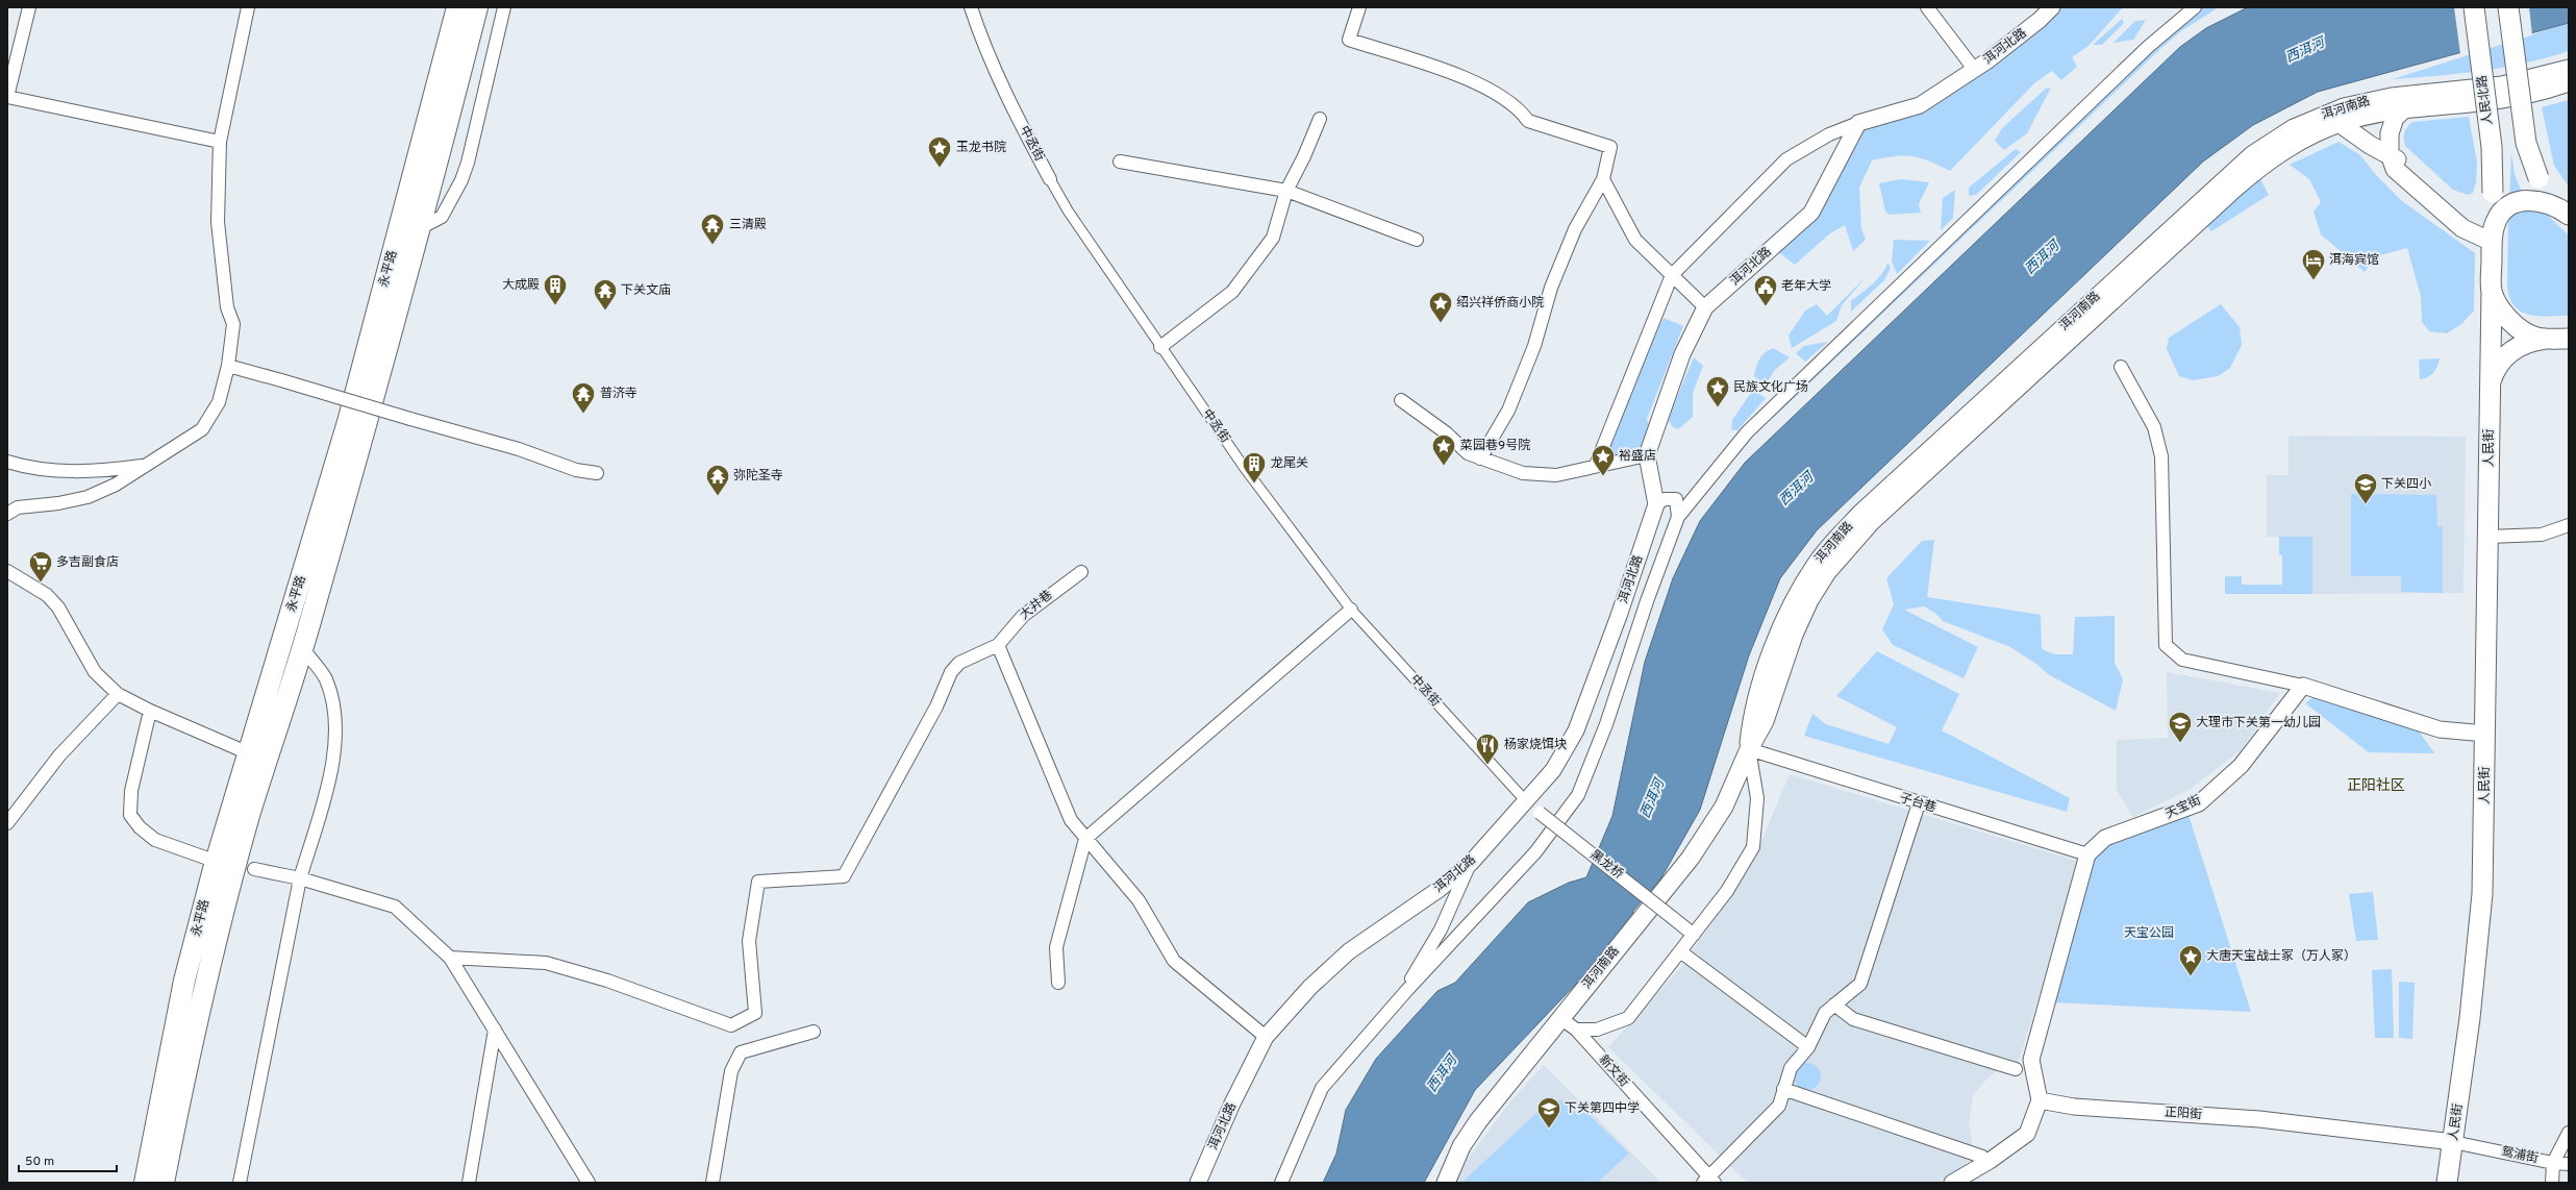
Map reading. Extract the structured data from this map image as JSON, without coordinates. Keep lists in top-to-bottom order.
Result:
{
  "streets": {
    "highway": ["永平路"],
    "main road": ["人民北路", "洱河南路", "人民街"],
    "street": [
      "洱河北路",
      "中丞街",
      "大井巷",
      "子台巷",
      "天宝街",
      "黑龙桥",
      "新文街",
      "正阳街",
      "鸳浦街"
    ]
  },
  "crossings": [
    ["洱河北路", "中丞街"],
    ["洱河北路", "黑龙桥"],
    ["人民北路", "人民街"],
    ["洱河南路", "子台巷"],
    ["洱河南路", "新文街"],
    ["中丞街", "黑龙桥"],
    ["人民街", "正阳街"],
    ["人民街", "鸳浦街"],
    ["子台巷", "天宝街"],
    ["正阳街", "鸳浦街"]
  ],
  "districts": ["正阳社区"],
  "water": ["西洱河"],
  "parks": ["天宝公园"],
  "places": {
    "place": [
      "玉龙书院",
      "绍兴祥侨商小院",
      "民族文化广场",
      "菜园巷9号院",
      "裕盛店",
      "大唐天宝战士冢（万人冢）"
    ],
    "temple": [
      "三清殿",
      "下关文庙",
      "普济寺",
      "弥陀圣寺"
    ],
    "hotel": ["洱海宾馆"],
    "building": ["大成殿", "龙尾关"],
    "public building": ["老年大学"],
    "school or university": ["下关四小", "大理市下关第一幼儿园", "下关第四中学"],
    "supermarket": ["多吉副食店"],
    "restaurant": ["杨家烧饵块"]
  },
  "scale_bar": "50 m"
}
